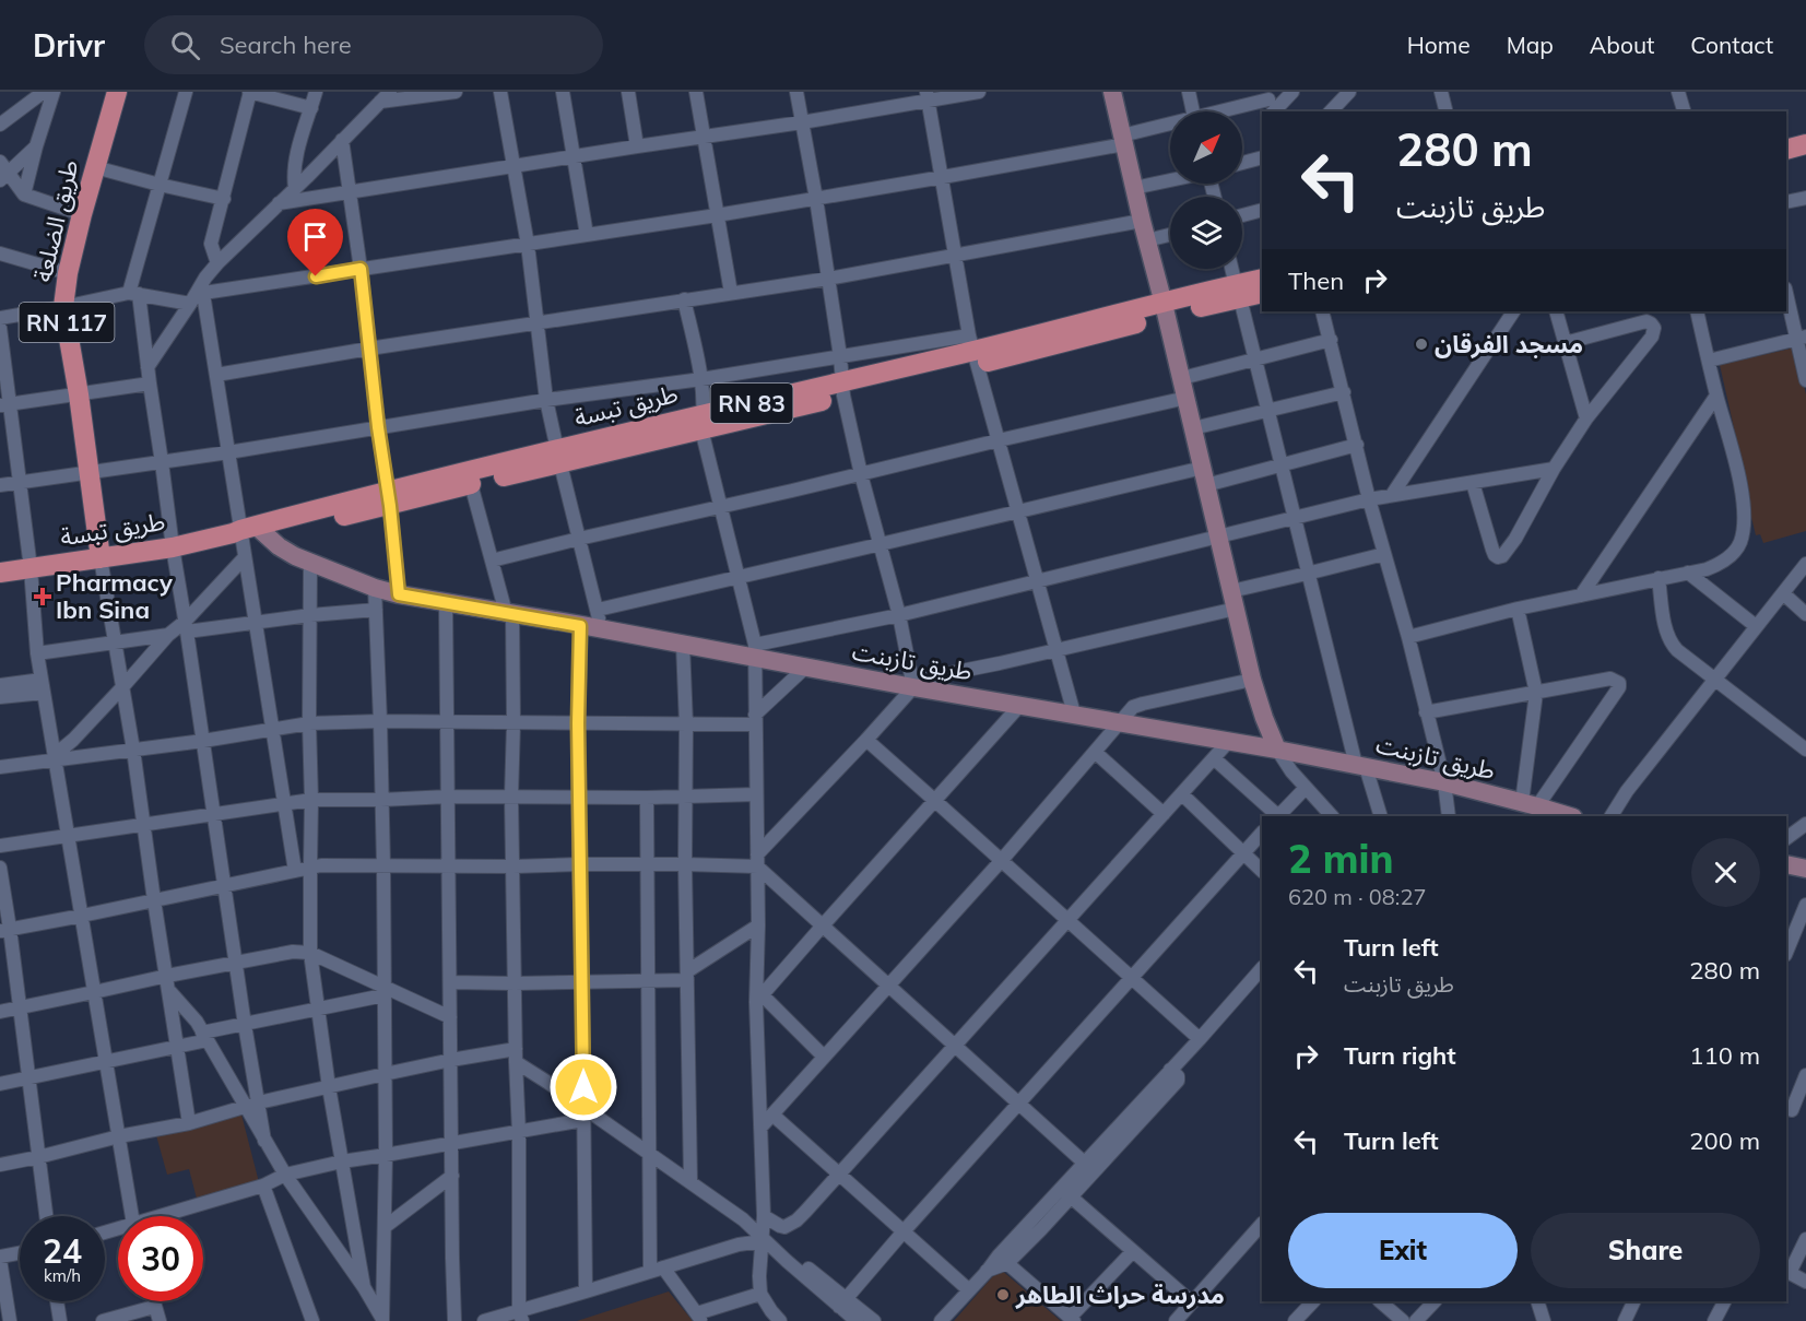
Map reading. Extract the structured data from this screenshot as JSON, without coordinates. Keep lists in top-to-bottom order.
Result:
{
  "streets": {
    "main road": [
      "طريق الضلعة",
      "RN 117",
      "RN 83",
      "طريق تبسة"
    ],
    "street": ["طريق تازبنت"]
  },
  "crossings": [
    ["طريق الضلعة", "طريق تبسة"],
    ["طريق تبسة", "طريق تازبنت"]
  ],
  "places": {
    "other": ["مسجد الفرقان", "مدرسة حراث الطاهر"],
    "health": ["Pharmacy Ibn Sina"]
  },
  "north": "top right",
  "page": {
    "header": "Drivr",
    "search": "Search here",
    "nav": [
      "Home",
      "Map",
      "About",
      "Contact"
    ],
    "turn": ["280 m", "طريق تازبنت"],
    "then": "Then",
    "heading": ["2 min", "620 m · 08:27"],
    "list": [
      {
        "name": "Turn left",
        "note": "طريق تازبنت",
        "value": "280 m"
      },
      {
        "name": "Turn right",
        "value": "110 m"
      },
      {
        "name": "Turn left",
        "value": "200 m"
      }
    ],
    "buttons": ["Exit", "Share"],
    "speed": "24 km/h",
    "limit": "30"
  }
}
